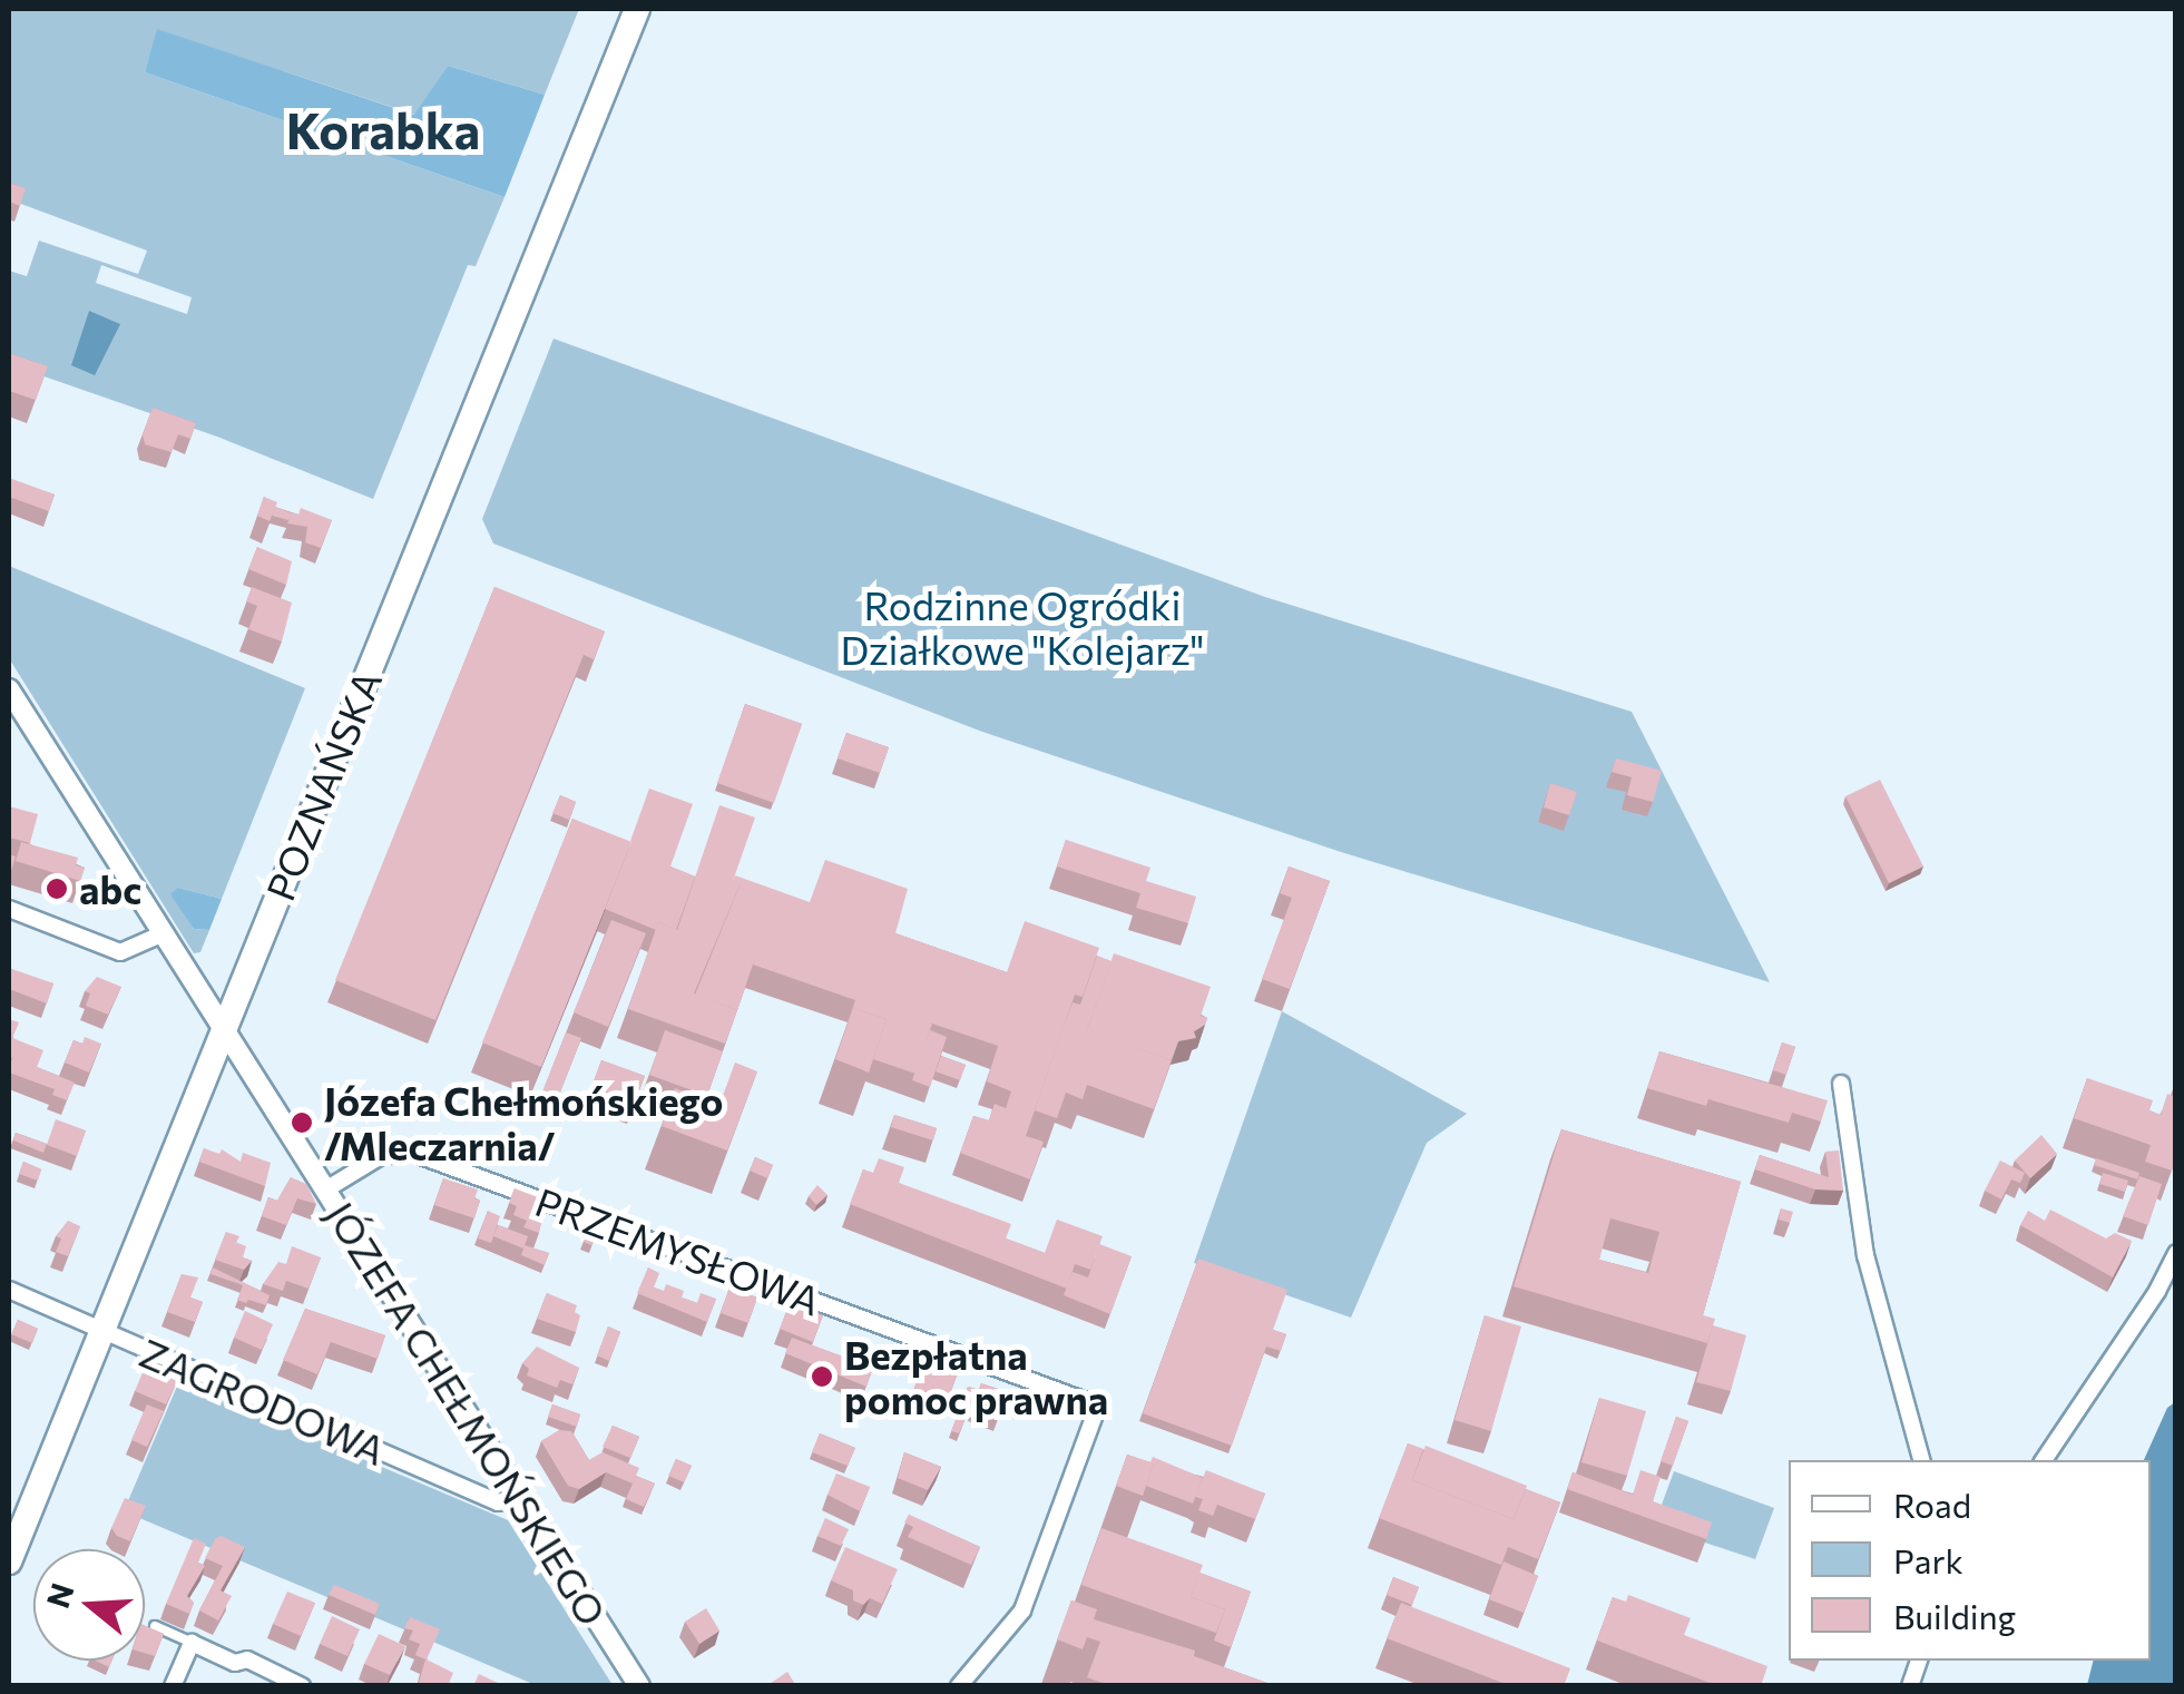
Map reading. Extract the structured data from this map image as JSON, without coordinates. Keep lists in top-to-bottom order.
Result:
{
  "streets": {
    "main road": ["POZNAŃSKA"],
    "street": ["PRZEMYSŁOWA", "ZAGRODOWA", "JÓZEFA CHEŁMOŃSKIEGO"]
  },
  "crossings": [
    ["POZNAŃSKA", "ZAGRODOWA"],
    ["POZNAŃSKA", "JÓZEFA CHEŁMOŃSKIEGO"],
    ["PRZEMYSŁOWA", "JÓZEFA CHEŁMOŃSKIEGO"],
    ["ZAGRODOWA", "JÓZEFA CHEŁMOŃSKIEGO"]
  ],
  "districts": ["Korabka"],
  "parks": ["Rodzinne Ogródki Działkowe \"Kolejarz\""],
  "places": ["abc", "Józefa Chełmońskiego /Mleczarnia/", "Bezpłatna pomoc prawna"],
  "legend": ["Road", "Park", "Building"],
  "north": "left"
}
